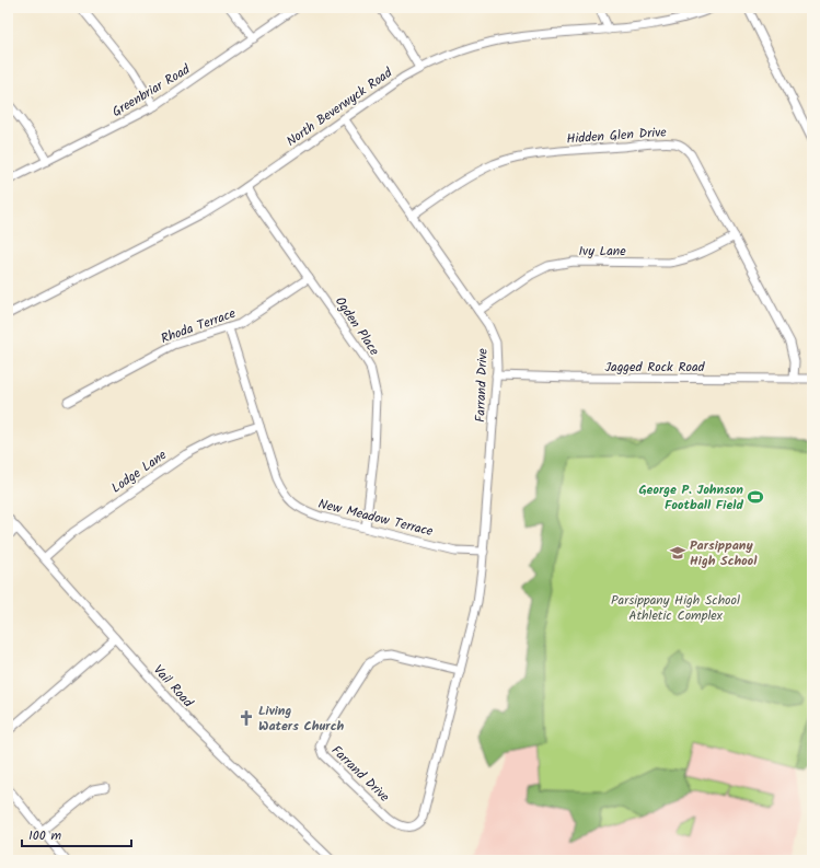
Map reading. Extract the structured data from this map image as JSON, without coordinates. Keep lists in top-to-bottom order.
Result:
{
  "streets": {
    "street": [
      "Greenbriar Road",
      "North Beverwyck Road",
      "Hidden Glen Drive",
      "Ivy Lane",
      "Rhoda Terrace",
      "Ogden Place",
      "Jagged Rock Road",
      "Farrand Drive",
      "Lodge Lane",
      "New Meadow Terrace",
      "Vail Road"
    ]
  },
  "crossings": [
    ["North Beverwyck Road", "Ogden Place"],
    ["North Beverwyck Road", "Farrand Drive"],
    ["Hidden Glen Drive", "Ivy Lane"],
    ["Hidden Glen Drive", "Jagged Rock Road"],
    ["Hidden Glen Drive", "Farrand Drive"],
    ["Ivy Lane", "Farrand Drive"],
    ["Rhoda Terrace", "Ogden Place"],
    ["Rhoda Terrace", "New Meadow Terrace"],
    ["Ogden Place", "New Meadow Terrace"],
    ["Jagged Rock Road", "Farrand Drive"],
    ["Farrand Drive", "New Meadow Terrace"],
    ["Lodge Lane", "New Meadow Terrace"],
    ["Lodge Lane", "Vail Road"]
  ],
  "parks": ["Parsippany High School Athletic Complex"],
  "places": {
    "sports": ["George P. Johnson Football Field"],
    "school or university": ["Parsippany High School"],
    "church": ["Living Waters Church"]
  },
  "scale_bar": "100 m"
}
